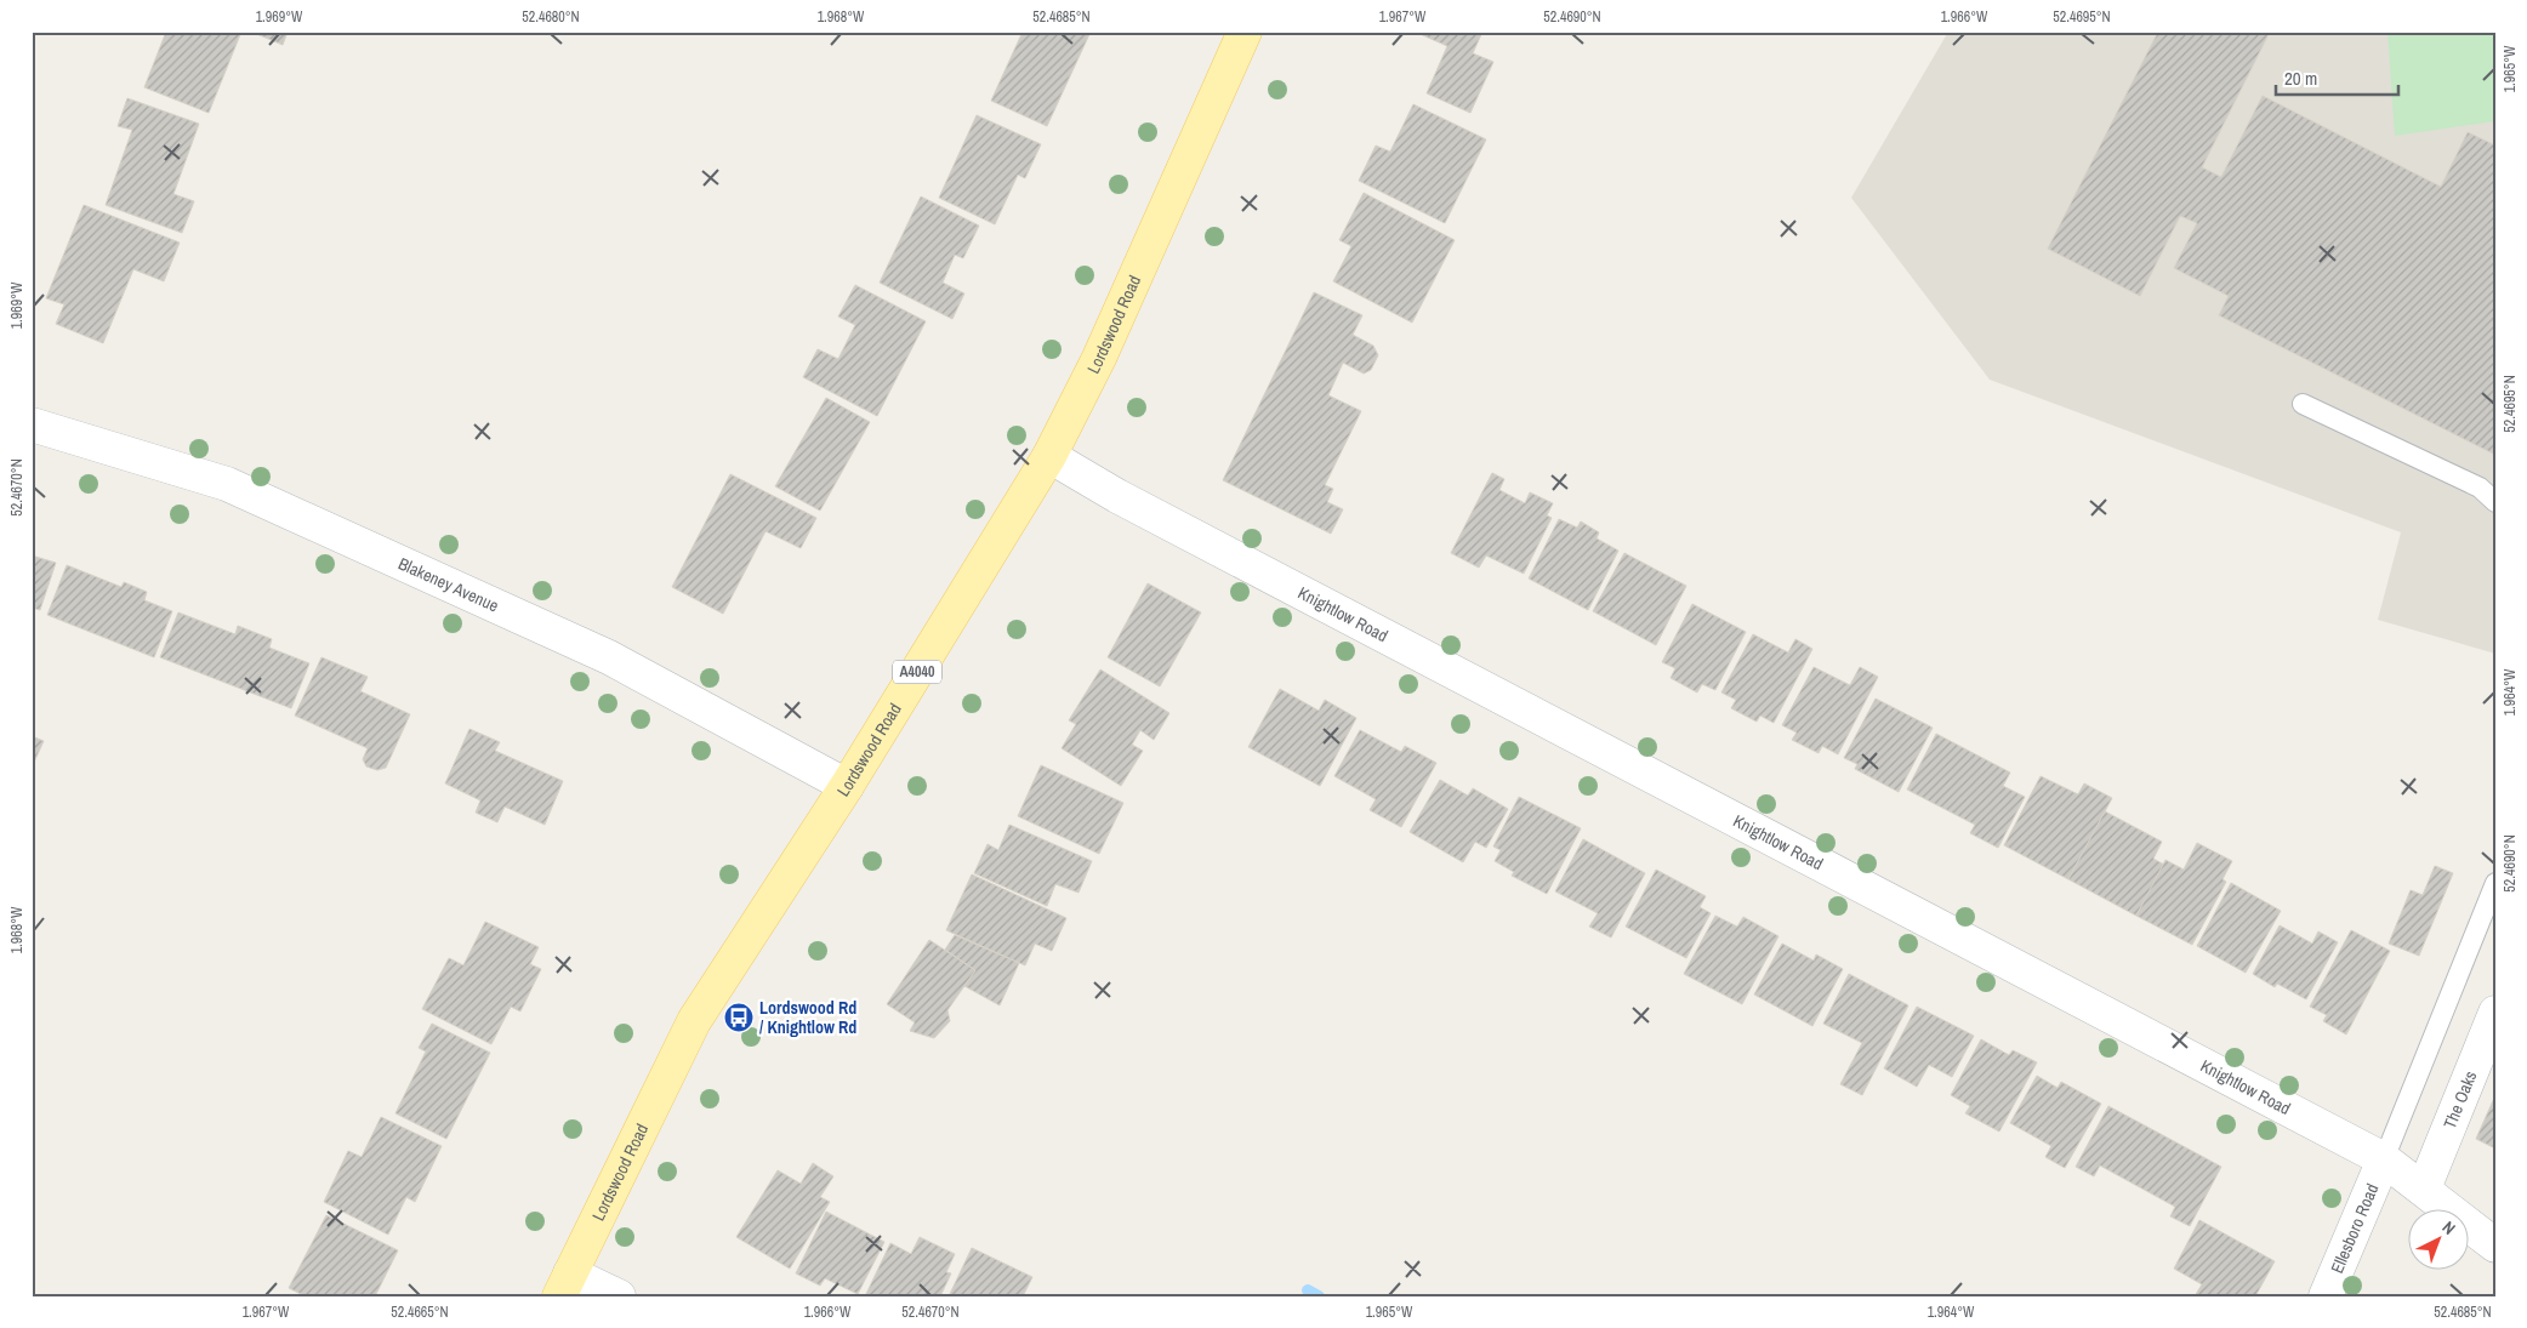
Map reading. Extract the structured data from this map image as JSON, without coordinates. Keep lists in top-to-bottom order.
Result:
{
  "streets": {
    "main road": ["Lordswood Road", "A4040"],
    "street": [
      "Blakeney Avenue",
      "Knightlow Road",
      "The Oaks",
      "Ellesboro Road"
    ]
  },
  "crossings": [
    ["Lordswood Road", "Blakeney Avenue"],
    ["Lordswood Road", "Knightlow Road"],
    ["Knightlow Road", "The Oaks"],
    ["Knightlow Road", "Ellesboro Road"]
  ],
  "places": {
    "bus stop": ["Lordswood Rd / Knightlow Rd"]
  },
  "scale_bar": "20 m",
  "north": "top right",
  "coordinates": [
    "1.969°W",
    "52.4680°N",
    "1.968°W",
    "52.4685°N",
    "1.967°W",
    "52.4690°N",
    "1.966°W",
    "52.4695°N",
    "1.965°W",
    "52.4670°N",
    "1.964°W",
    "52.4665°N"
  ]
}
